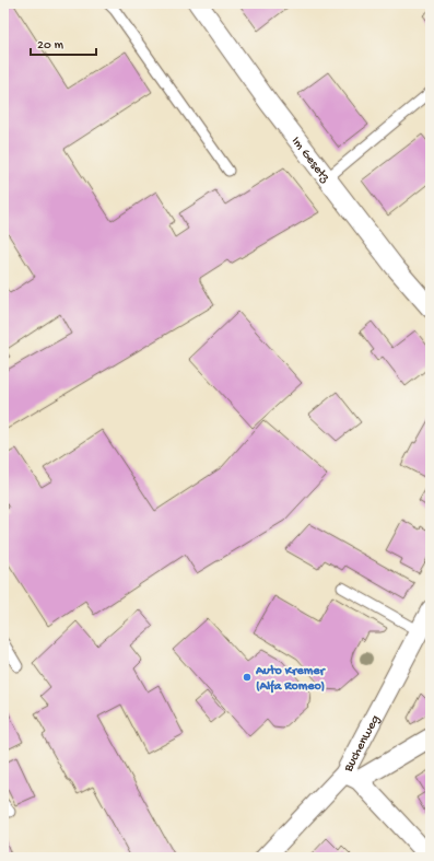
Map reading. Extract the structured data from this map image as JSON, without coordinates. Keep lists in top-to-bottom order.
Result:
{
  "streets": {
    "street": ["Im Gesetz", "Buchenweg"]
  },
  "places": ["Auto Kremer (Alfa Romeo)"],
  "scale_bar": "20 m"
}
